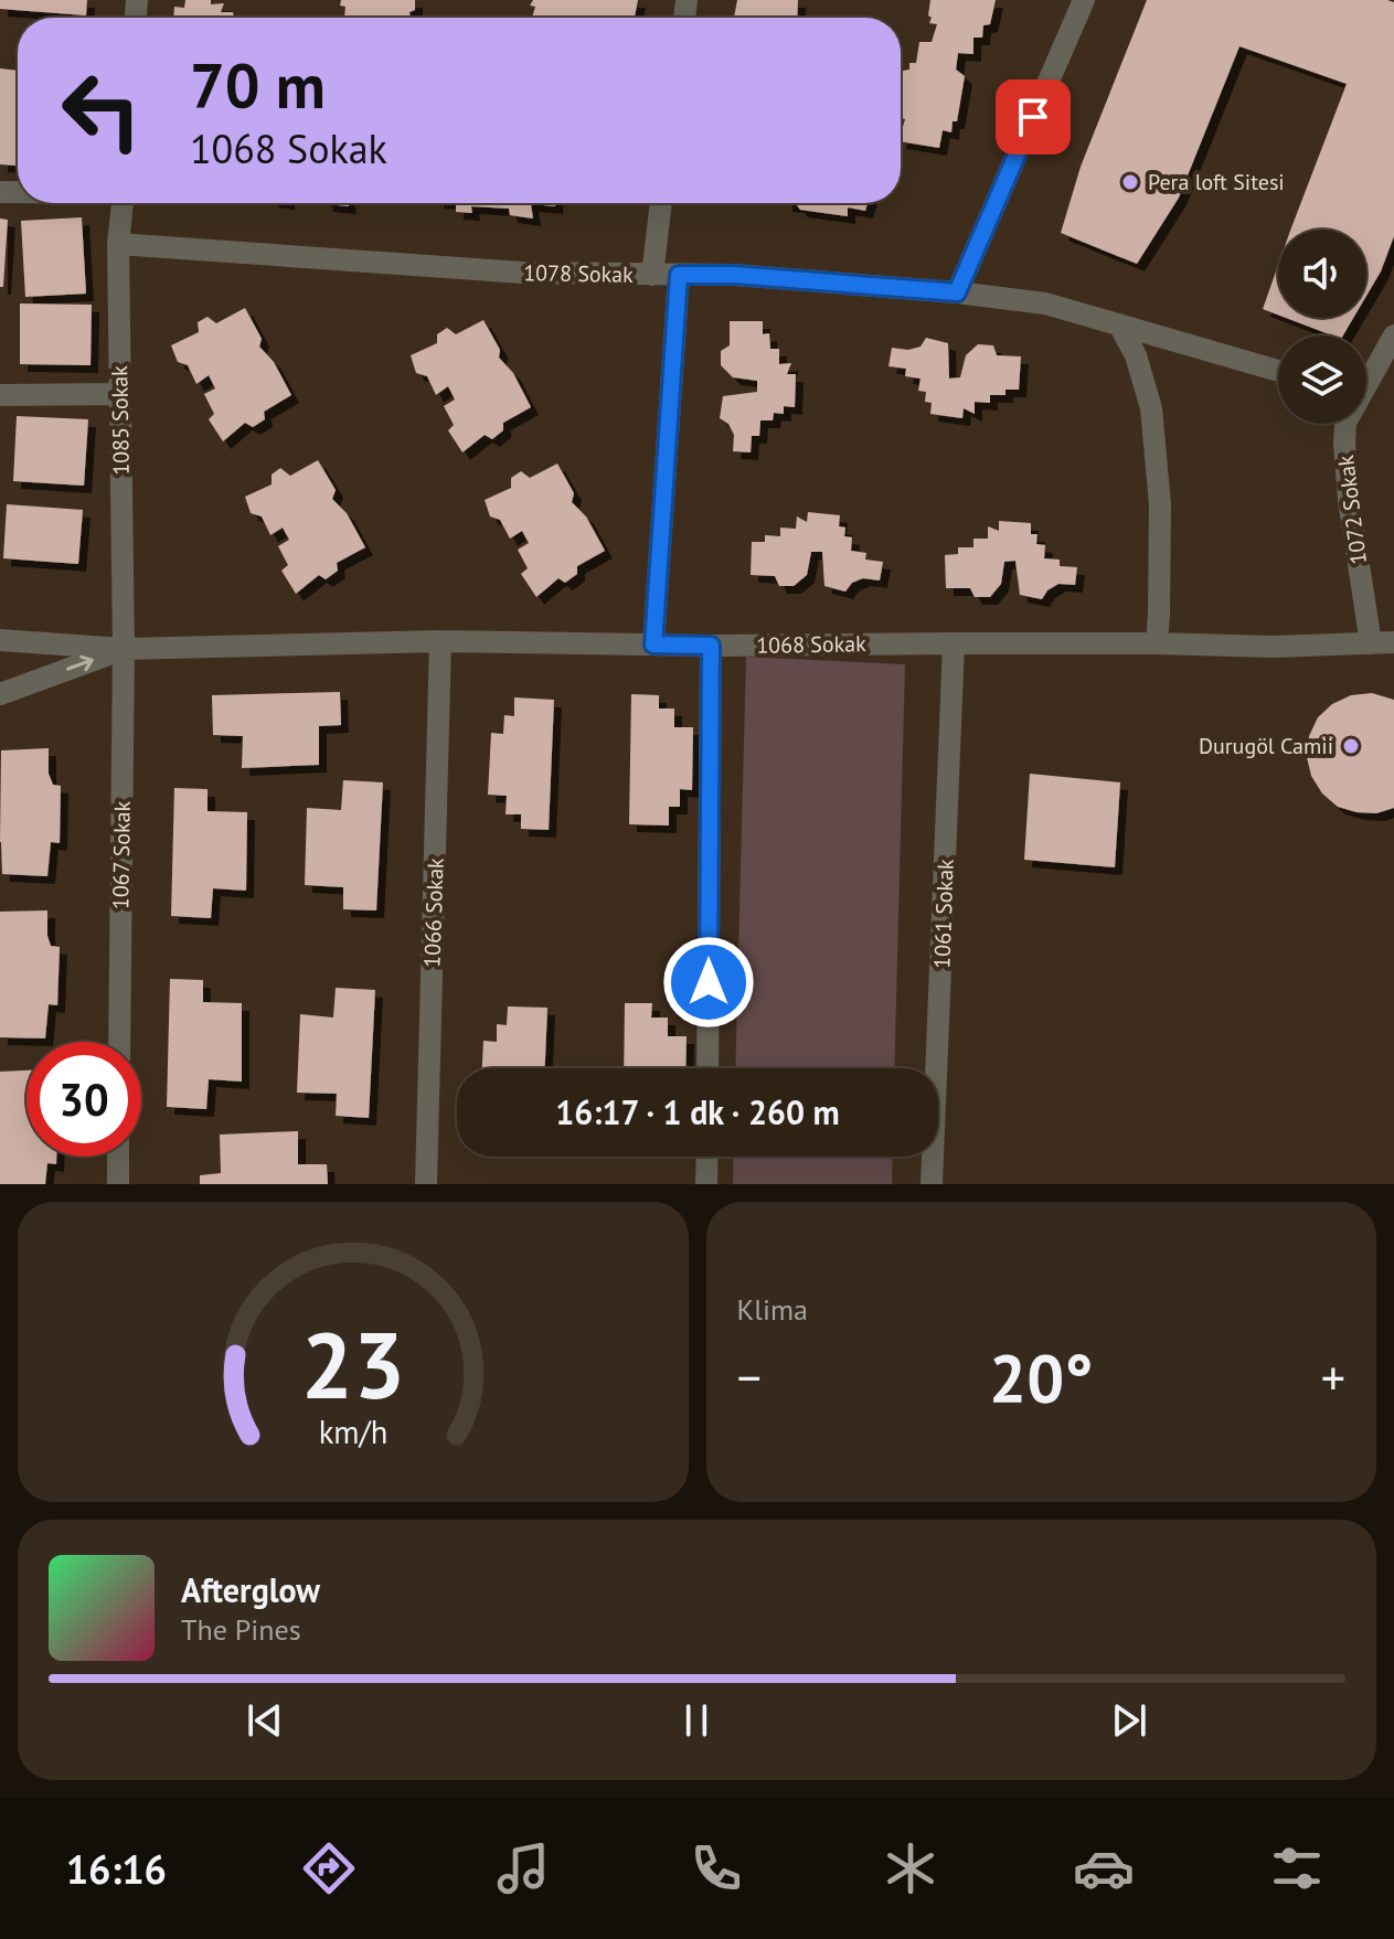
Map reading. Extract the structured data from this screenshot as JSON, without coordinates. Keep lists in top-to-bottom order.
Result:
{
  "streets": {
    "street": [
      "1078 Sokak",
      "1085 Sokak",
      "1072 Sokak",
      "1068 Sokak",
      "1067 Sokak",
      "1066 Sokak",
      "1061 Sokak"
    ]
  },
  "crossings": [
    ["1078 Sokak", "1085 Sokak"],
    ["1085 Sokak", "1068 Sokak"],
    ["1085 Sokak", "1067 Sokak"],
    ["1072 Sokak", "1068 Sokak"],
    ["1068 Sokak", "1067 Sokak"],
    ["1068 Sokak", "1066 Sokak"],
    ["1068 Sokak", "1061 Sokak"]
  ],
  "places": ["Pera loft Sitesi", "Durugöl Camii"],
  "page": {
    "turn": ["70 m", "1068 Sokak"],
    "limit": "30",
    "trip": "16:17 · 1 dk · 260 m",
    "tile": "Klima",
    "heat": ["−", "20°", "+"],
    "song": ["Afterglow", "The Pines"],
    "tabs": "16:16",
    "gauge": ["23", "km/h"]
  }
}
